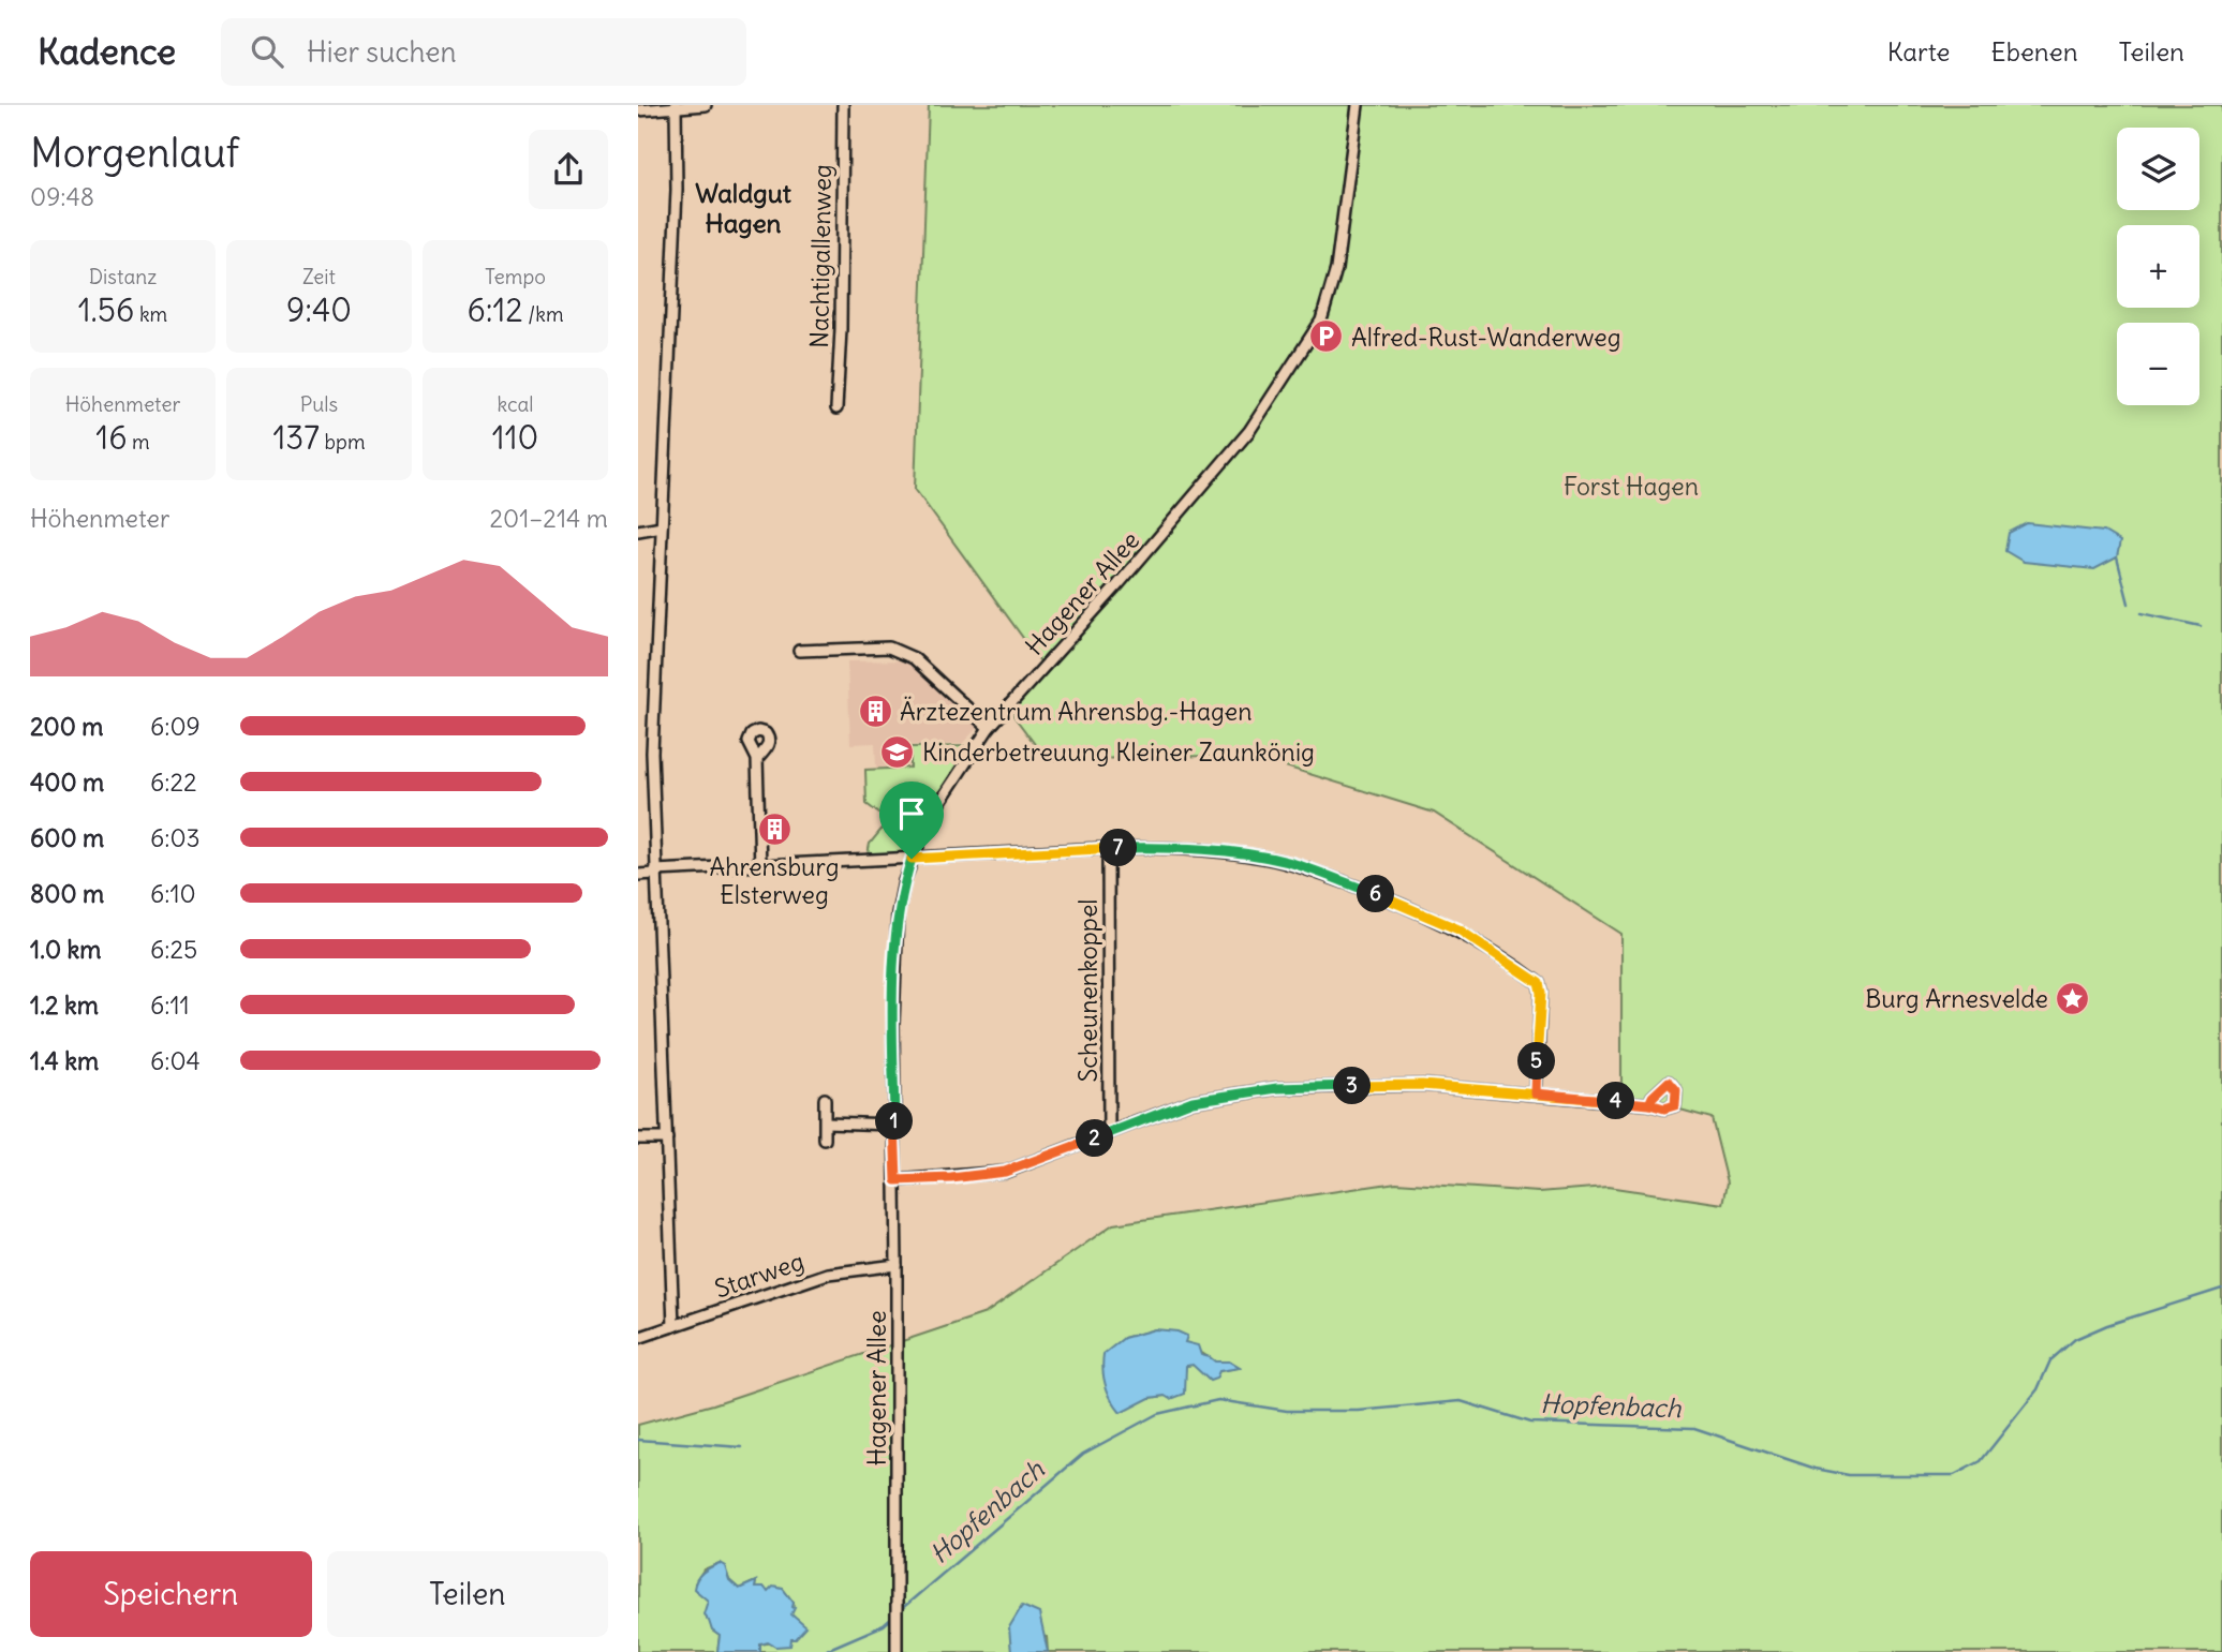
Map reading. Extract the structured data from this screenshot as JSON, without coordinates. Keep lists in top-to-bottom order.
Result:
{
  "streets": {
    "street": [
      "Nachtigallenweg",
      "Hagener Allee",
      "Scheunenkoppel",
      "Starweg"
    ]
  },
  "crossings": [
    ["Hagener Allee", "Starweg"]
  ],
  "districts": ["Waldgut Hagen"],
  "water": ["Hopfenbach"],
  "parks": ["Forst Hagen"],
  "places": {
    "parking": ["Alfred-Rust-Wanderweg"],
    "building": ["Ärztezentrum Ahrensbg.-Hagen", "Ahrensburg Elsterweg"],
    "school or university": ["Kinderbetreuung Kleiner Zaunkönig"],
    "place": ["Burg Arnesvelde"]
  },
  "page": {
    "header": "Kadence",
    "search": "Hier suchen",
    "nav": ["Karte", "Ebenen", "Teilen"],
    "heading": ["Morgenlauf", "09:48"],
    "map_buttons": ["+", "−"],
    "stats": [
      ["Distanz", "1.56 km"],
      ["Zeit", "9:40"],
      ["Tempo", "6:12 /km"],
      ["Höhenmeter", "16 m"],
      ["Puls", "137 bpm"],
      ["kcal", "110"]
    ],
    "chart": ["Höhenmeter", "201–214 m"],
    "list": [
      {
        "name": "200 m",
        "note": "6:09"
      },
      {
        "name": "400 m",
        "note": "6:22"
      },
      {
        "name": "600 m",
        "note": "6:03"
      },
      {
        "name": "800 m",
        "note": "6:10"
      },
      {
        "name": "1.0 km",
        "note": "6:25"
      },
      {
        "name": "1.2 km",
        "note": "6:11"
      },
      {
        "name": "1.4 km",
        "note": "6:04"
      }
    ],
    "pins": [
      "7",
      "6",
      "5",
      "3",
      "4",
      "1",
      "2"
    ],
    "buttons": ["Speichern", "Teilen"]
  }
}
